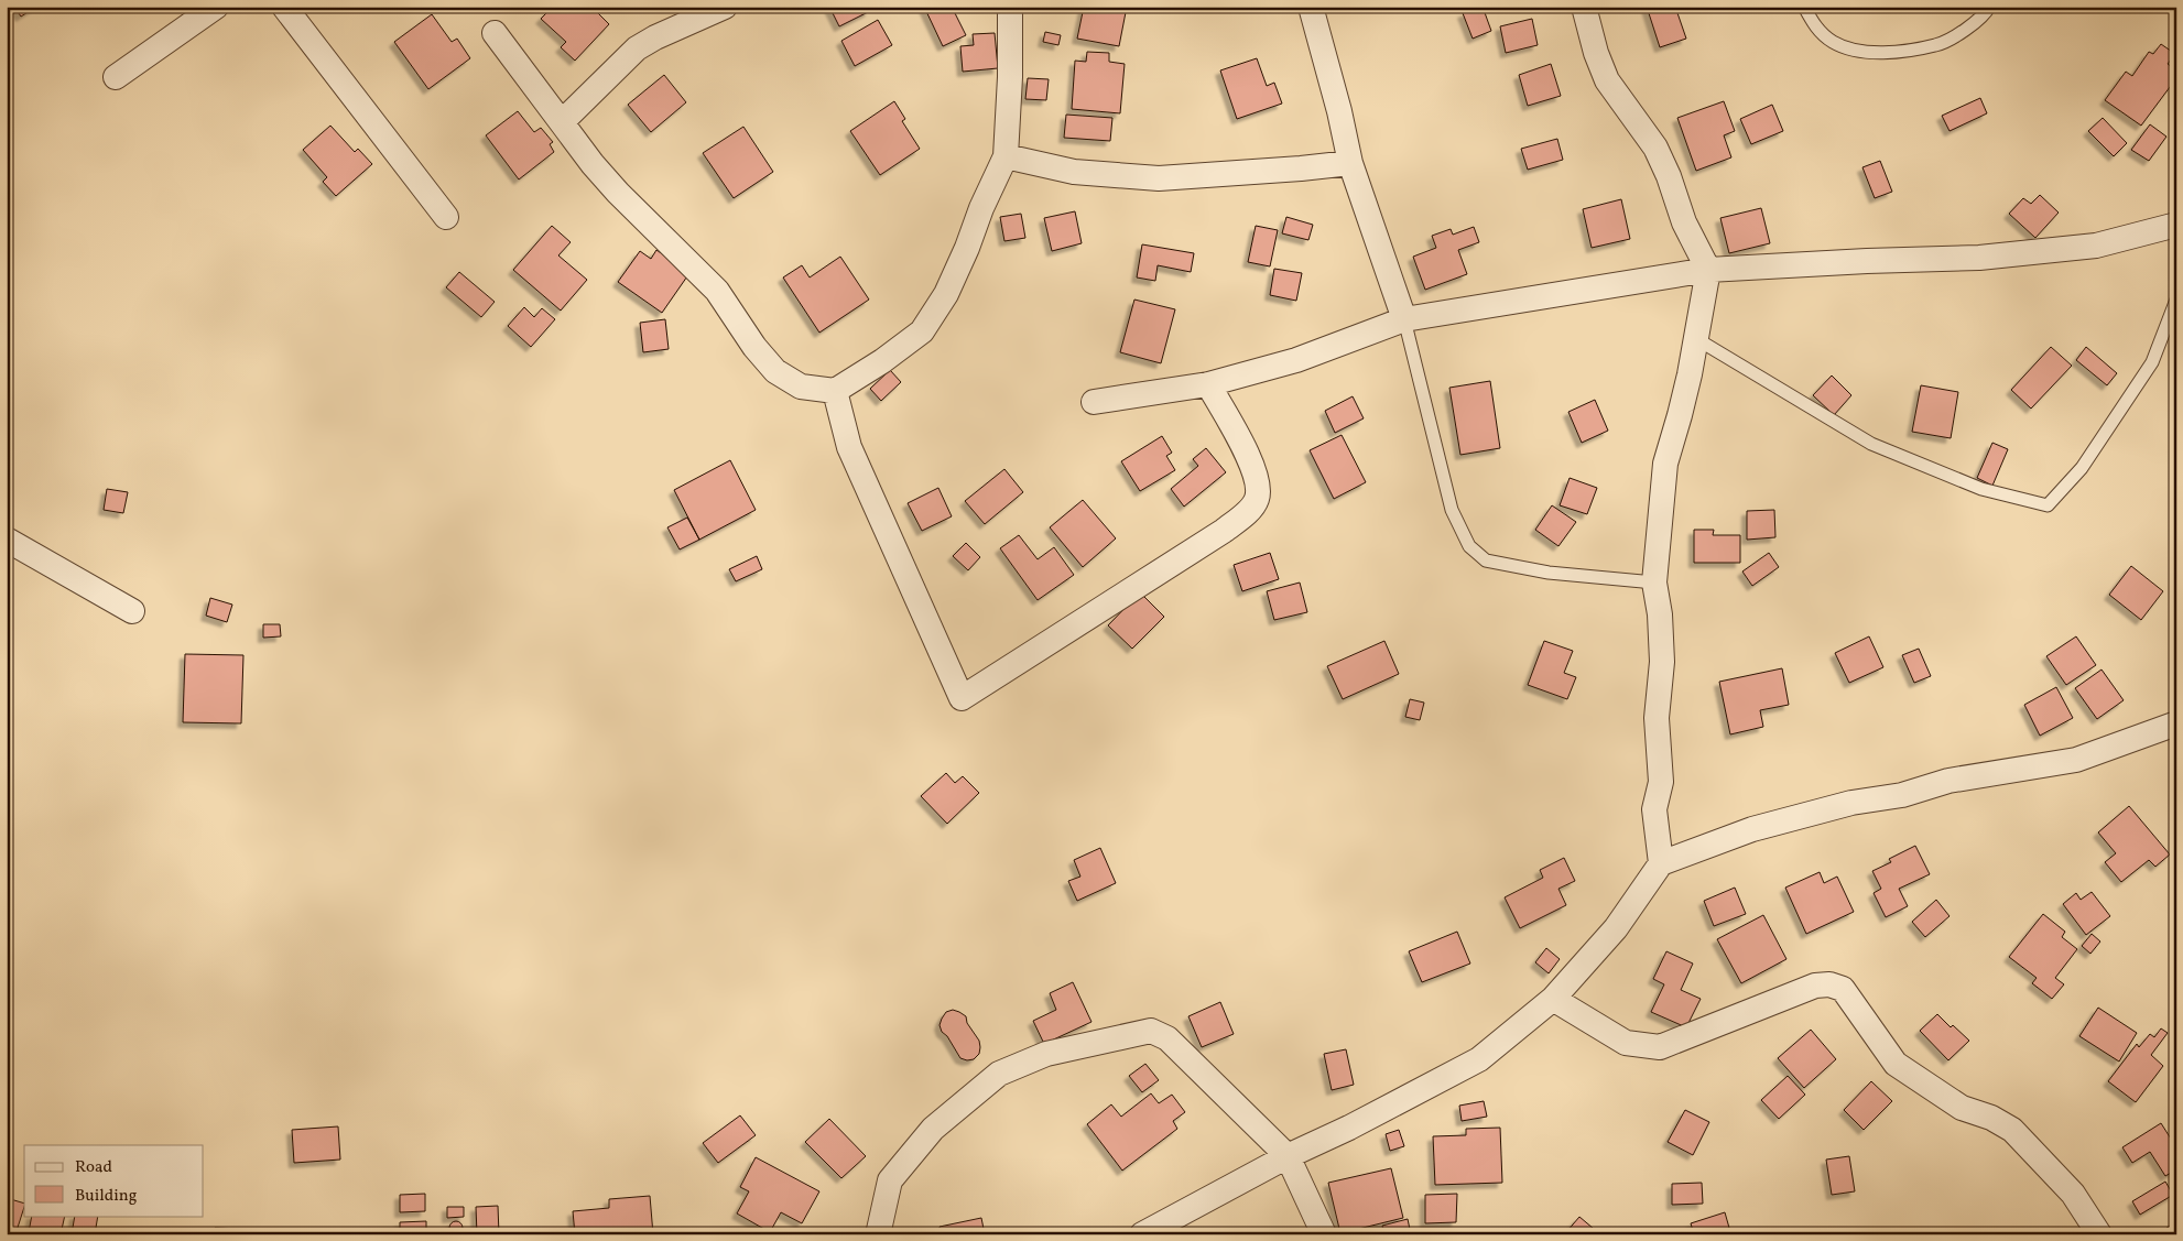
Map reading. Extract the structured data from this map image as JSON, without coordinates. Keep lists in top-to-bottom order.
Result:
{
  "legend": ["Road", "Building"]
}
